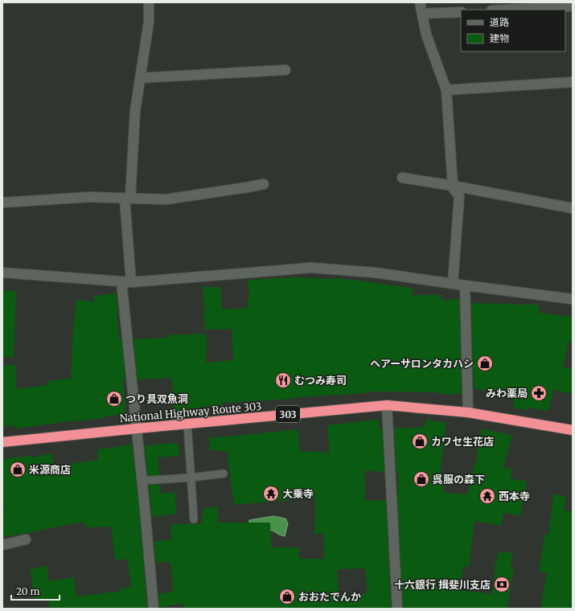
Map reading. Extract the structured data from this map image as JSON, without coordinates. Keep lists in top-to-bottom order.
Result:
{
  "streets": {
    "highway": ["National Highway Route 303", "303"]
  },
  "places": {
    "shop": [
      "ヘアーサロンタカハシ",
      "つり具双魚洞",
      "カワセ生花店",
      "米源商店",
      "呉服の森下",
      "おおたでんか"
    ],
    "restaurant": ["むつみ寿司"],
    "pharmacy": ["みわ薬局"],
    "temple": ["大乗寺", "西本寺"],
    "bank": ["十六銀行 揖斐川支店"]
  },
  "legend": ["道路", "建物"],
  "scale_bar": "20 m"
}
